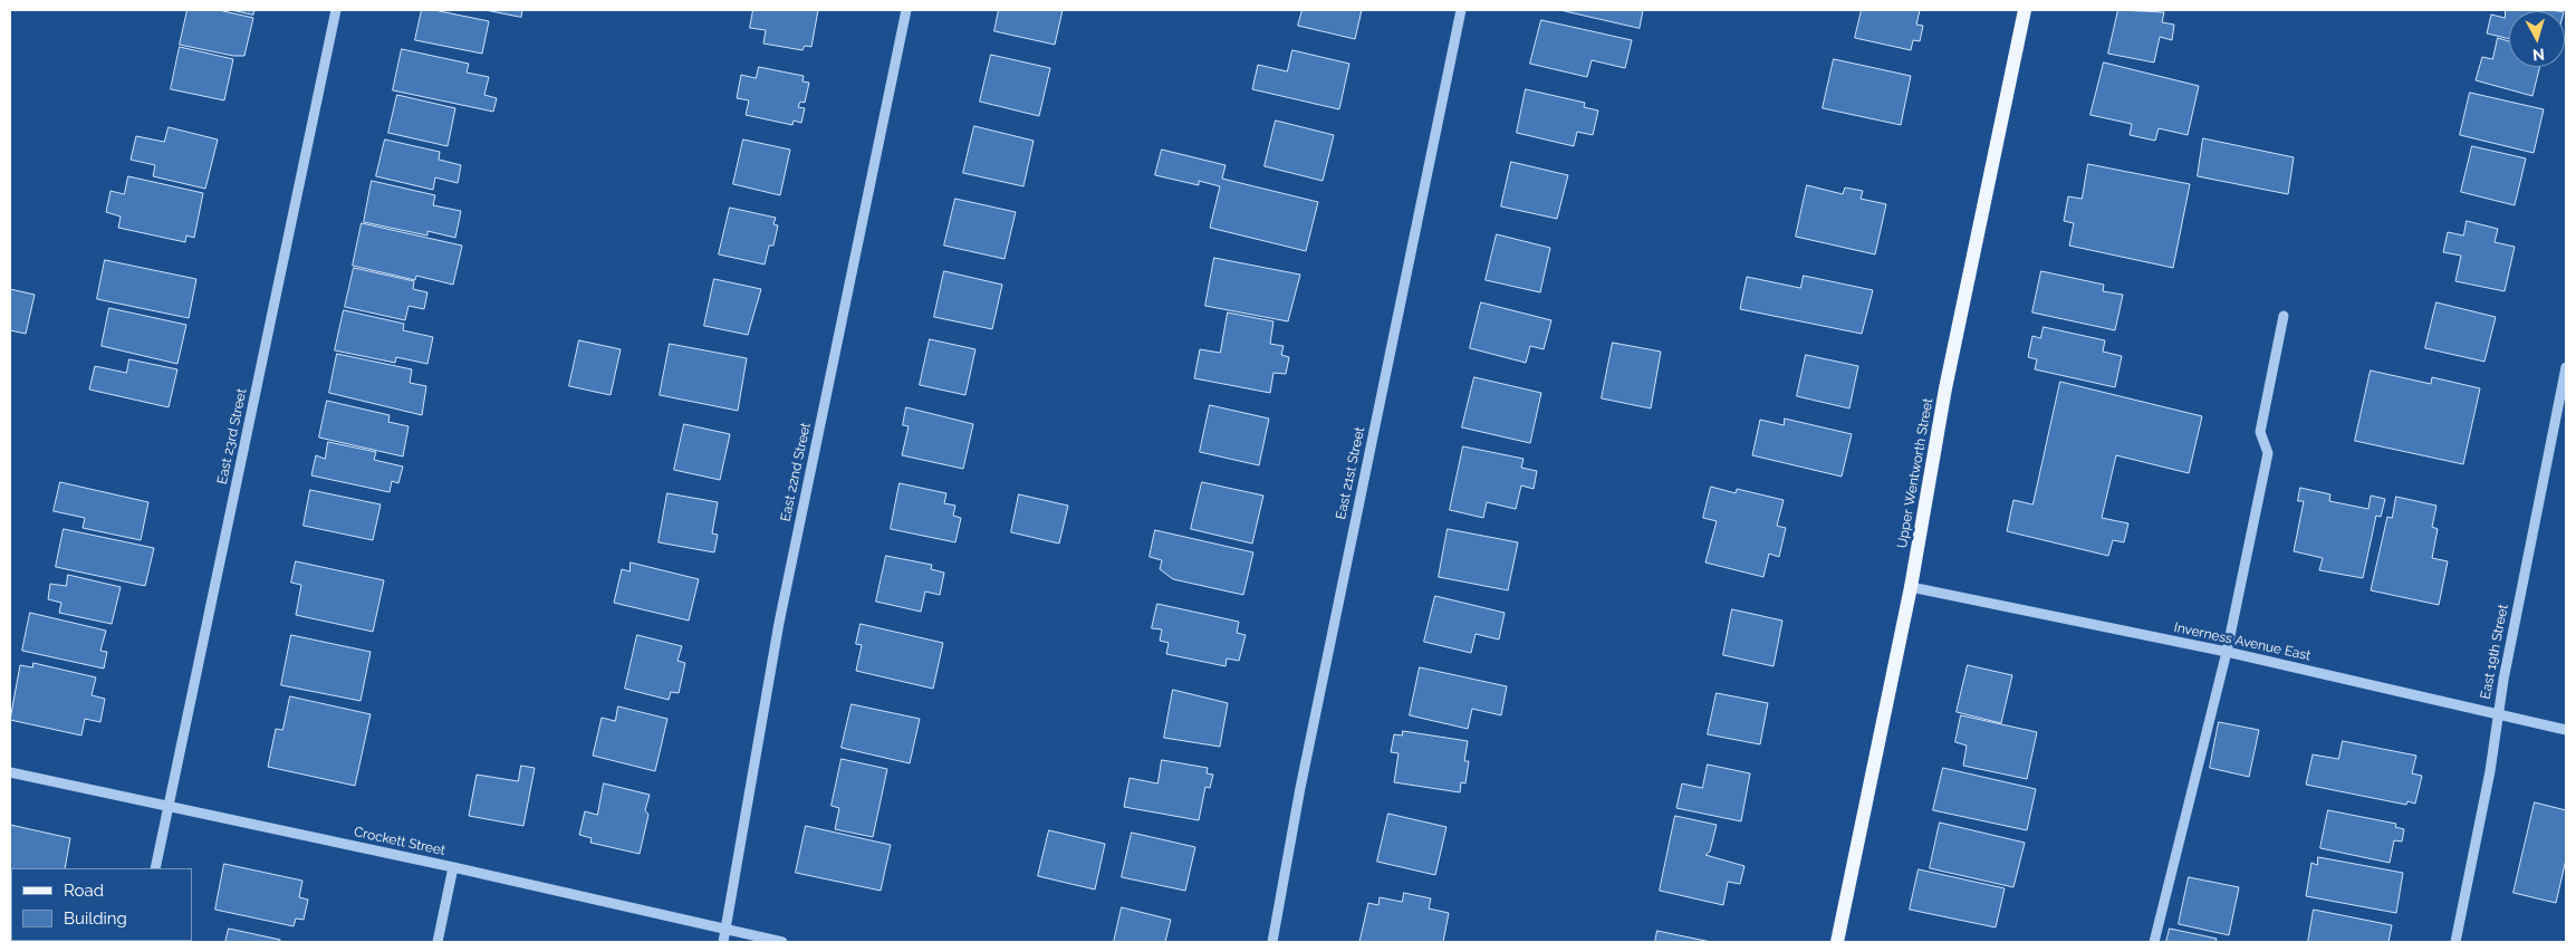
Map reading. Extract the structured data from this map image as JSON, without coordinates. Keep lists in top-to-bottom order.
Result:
{
  "streets": {
    "main road": ["Upper Wentworth Street"],
    "street": [
      "East 23rd Street",
      "East 22nd Street",
      "East 21st Street",
      "Inverness Avenue East",
      "East 19th Street",
      "Crockett Street"
    ]
  },
  "crossings": [
    ["East 23rd Street", "Crockett Street"],
    ["East 22nd Street", "Crockett Street"],
    ["Upper Wentworth Street", "Inverness Avenue East"],
    ["Inverness Avenue East", "East 19th Street"]
  ],
  "legend": ["Road", "Building"],
  "north": "bottom"
}
